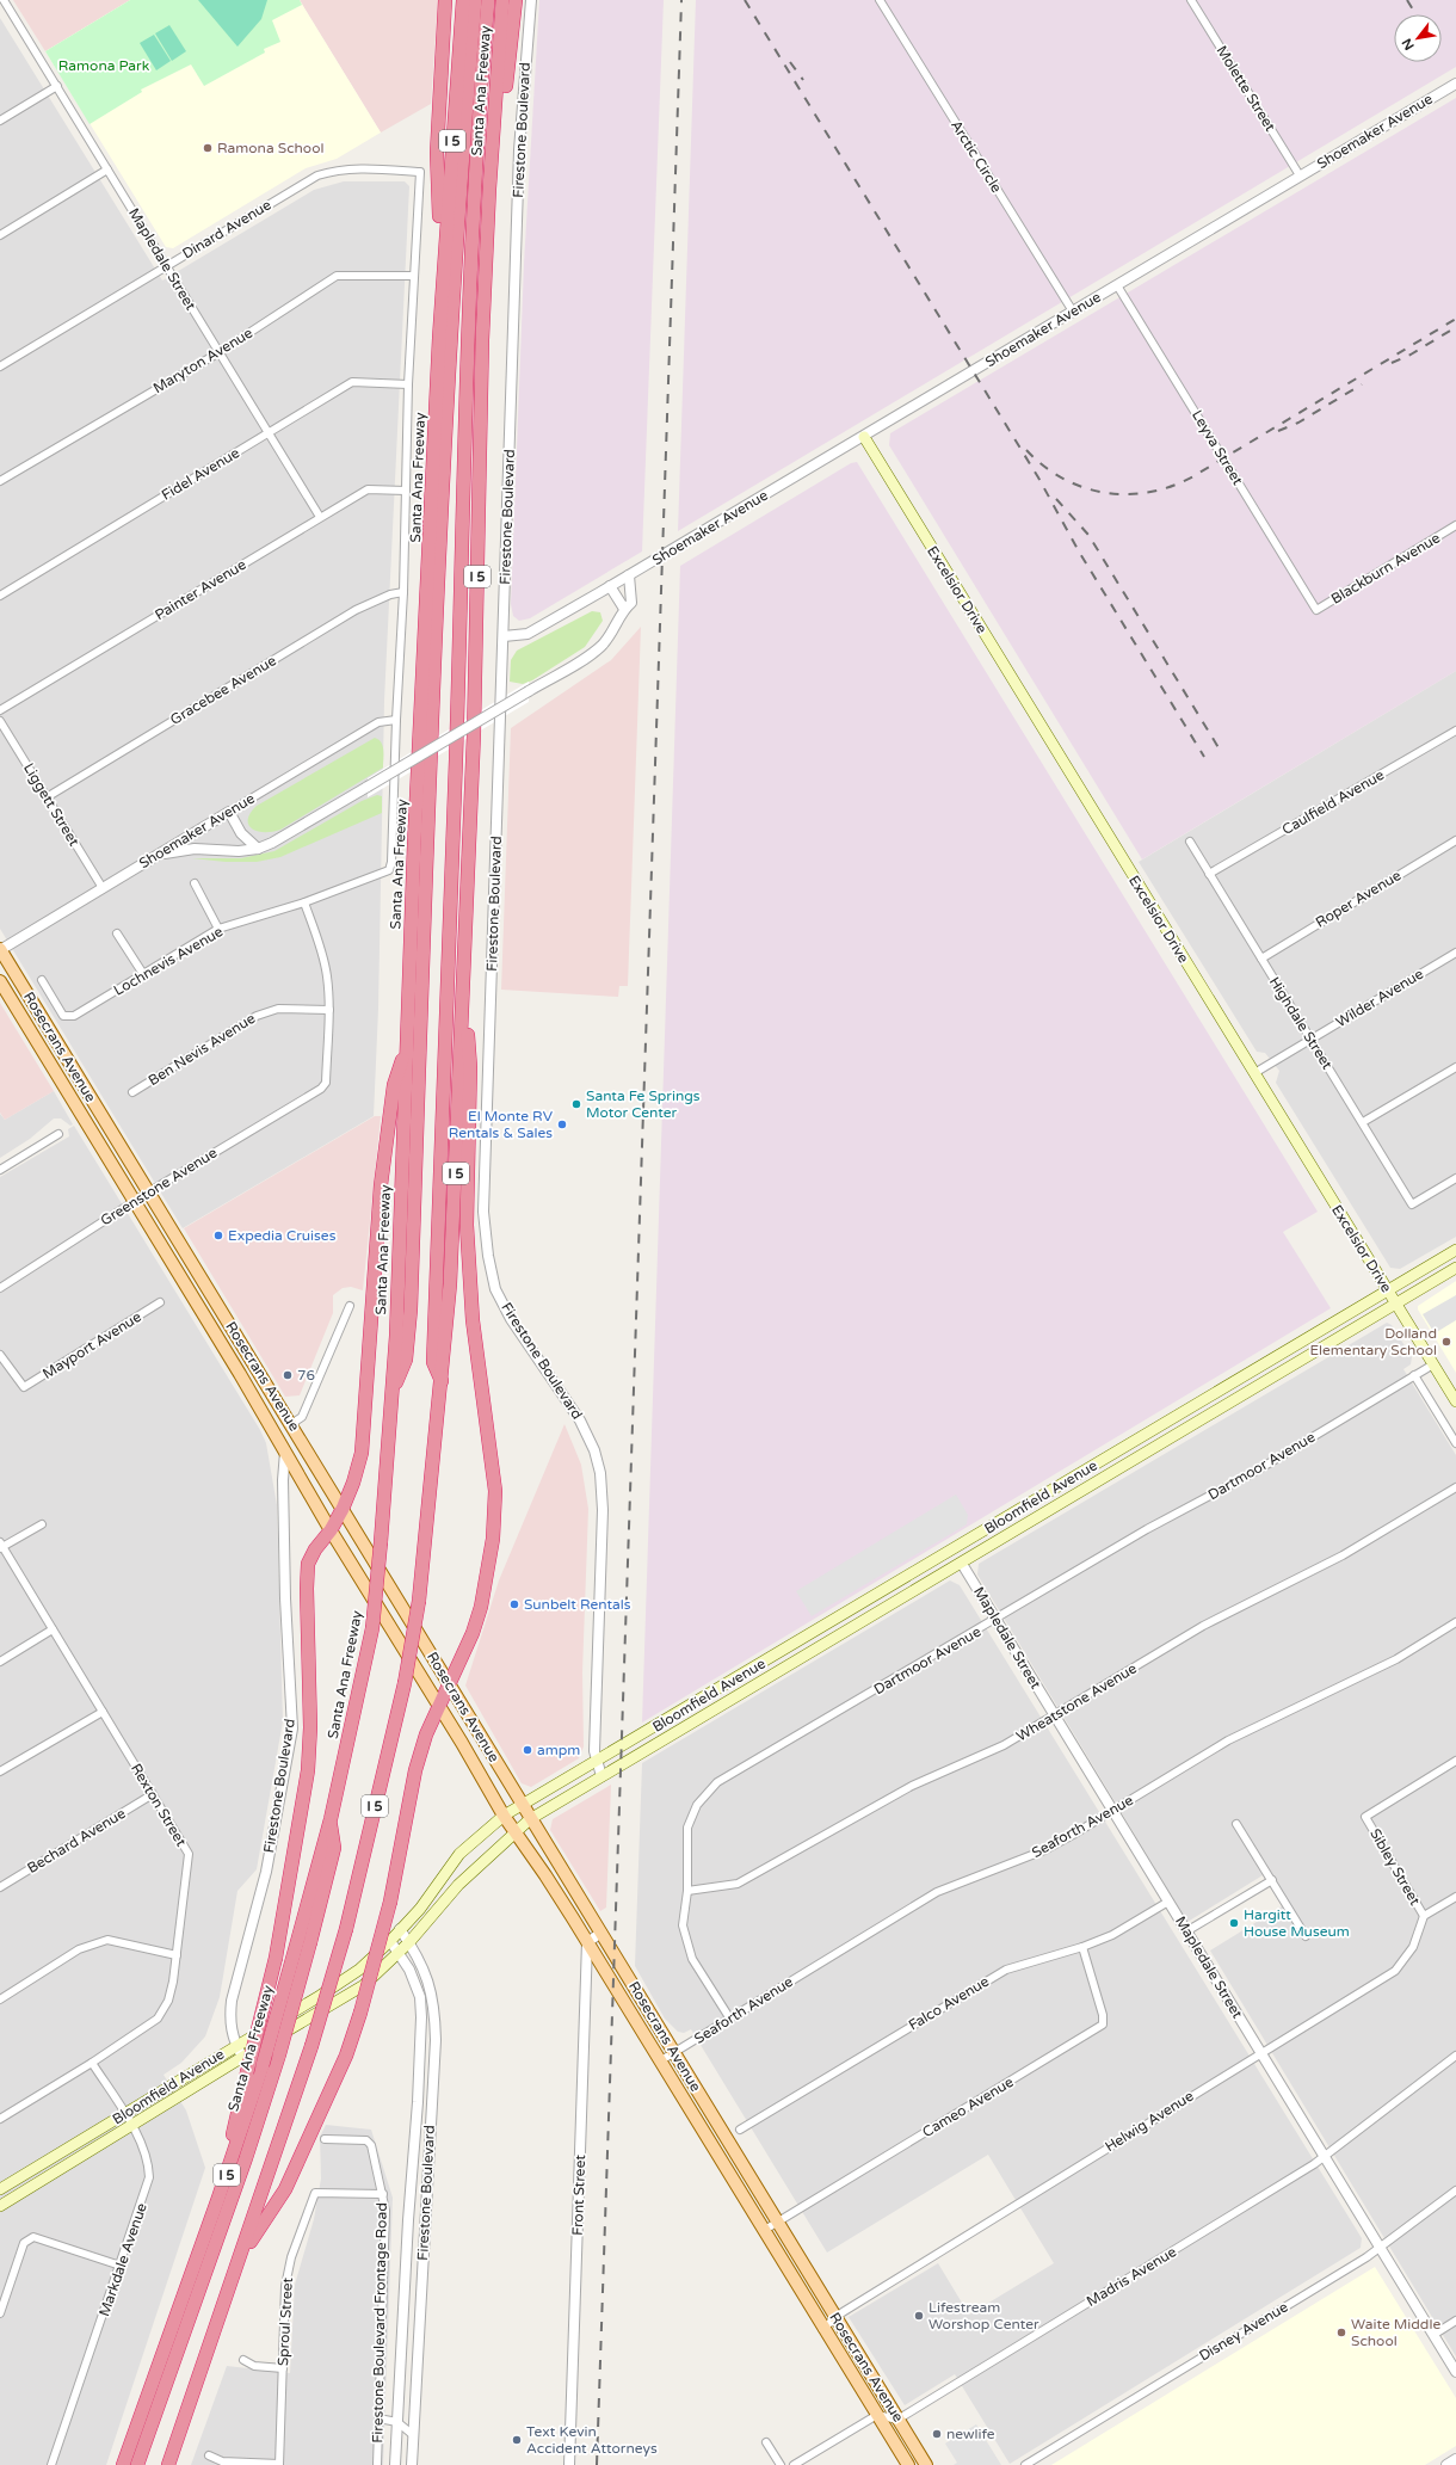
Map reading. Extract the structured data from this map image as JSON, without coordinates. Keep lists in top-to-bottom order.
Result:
{
  "streets": {
    "highway": ["Santa Ana Freeway", "I 5"],
    "main road": ["Excelsior Drive", "Rosecrans Avenue", "Bloomfield Avenue"],
    "street": [
      "Molette Street",
      "Firestone Boulevard",
      "Shoemaker Avenue",
      "Arctic Circle",
      "Dinard Avenue",
      "Mapledale Street",
      "Maryton Avenue",
      "Leyva Street",
      "Fidel Avenue",
      "Blackburn Avenue",
      "Painter Avenue",
      "Gracebee Avenue",
      "Caulfield Avenue",
      "Liggett Street",
      "Roper Avenue",
      "Lochnevis Avenue",
      "Wilder Avenue",
      "Highdale Street",
      "Ben Nevis Avenue",
      "Greenstone Avenue",
      "Mayport Avenue",
      "Dartmoor Avenue",
      "Wheatstone Avenue",
      "Rexton Street",
      "Seaforth Avenue",
      "Bechard Avenue",
      "Sibley Street",
      "Falco Avenue",
      "Cameo Avenue",
      "Helwig Avenue",
      "Front Street",
      "Markdale Avenue",
      "Madris Avenue",
      "Sproul Street",
      "Firestone Boulevard Frontage Road",
      "Disney Avenue"
    ]
  },
  "crossings": [
    ["Molette Street", "Shoemaker Avenue"],
    ["Firestone Boulevard", "Shoemaker Avenue"],
    ["Firestone Boulevard", "Rosecrans Avenue"],
    ["Firestone Boulevard", "Bloomfield Avenue"],
    ["Shoemaker Avenue", "Arctic Circle"],
    ["Shoemaker Avenue", "Leyva Street"],
    ["Shoemaker Avenue", "Excelsior Drive"],
    ["Shoemaker Avenue", "Liggett Street"],
    ["Shoemaker Avenue", "Lochnevis Avenue"],
    ["Shoemaker Avenue", "Rosecrans Avenue"],
    ["Dinard Avenue", "Mapledale Street"],
    ["Dinard Avenue", "Maryton Avenue"],
    ["Mapledale Street", "Maryton Avenue"],
    ["Mapledale Street", "Fidel Avenue"],
    ["Mapledale Street", "Painter Avenue"],
    ["Mapledale Street", "Dartmoor Avenue"],
    ["Mapledale Street", "Bloomfield Avenue"],
    ["Mapledale Street", "Wheatstone Avenue"],
    ["Mapledale Street", "Seaforth Avenue"],
    ["Mapledale Street", "Falco Avenue"],
    ["Mapledale Street", "Helwig Avenue"],
    ["Mapledale Street", "Madris Avenue"],
    ["Mapledale Street", "Disney Avenue"],
    ["Leyva Street", "Blackburn Avenue"],
    ["Excelsior Drive", "Wilder Avenue"],
    ["Excelsior Drive", "Dartmoor Avenue"],
    ["Excelsior Drive", "Bloomfield Avenue"],
    ["Gracebee Avenue", "Liggett Street"],
    ["Caulfield Avenue", "Highdale Street"],
    ["Roper Avenue", "Highdale Street"],
    ["Wilder Avenue", "Highdale Street"],
    ["Rosecrans Avenue", "Greenstone Avenue"],
    ["Rosecrans Avenue", "Bloomfield Avenue"],
    ["Rosecrans Avenue", "Seaforth Avenue"],
    ["Rosecrans Avenue", "Cameo Avenue"],
    ["Rosecrans Avenue", "Helwig Avenue"],
    ["Rosecrans Avenue", "Front Street"],
    ["Rosecrans Avenue", "Madris Avenue"],
    ["Ben Nevis Avenue", "Greenstone Avenue"],
    ["Dartmoor Avenue", "Wheatstone Avenue"],
    ["Dartmoor Avenue", "Seaforth Avenue"],
    ["Bloomfield Avenue", "Markdale Avenue"],
    ["Rexton Street", "Bechard Avenue"],
    ["Rexton Street", "Markdale Avenue"],
    ["Sibley Street", "Helwig Avenue"],
    ["Falco Avenue", "Cameo Avenue"],
    ["Sproul Street", "Firestone Boulevard Frontage Road"]
  ],
  "parks": ["Ramona Park"],
  "places": [
    "Ramona School",
    "Santa Fe Springs Motor Center",
    "El Monte RV Rentals & Sales",
    "Expedia Cruises",
    "Dolland Elementary School",
    "76",
    "Sunbelt Rentals",
    "ampm",
    "Hargitt House Museum",
    "Lifestream Worshop Center",
    "Waite Middle School",
    "newlife",
    "Text Kevin Accident Attorneys"
  ],
  "north": "bottom left"
}
